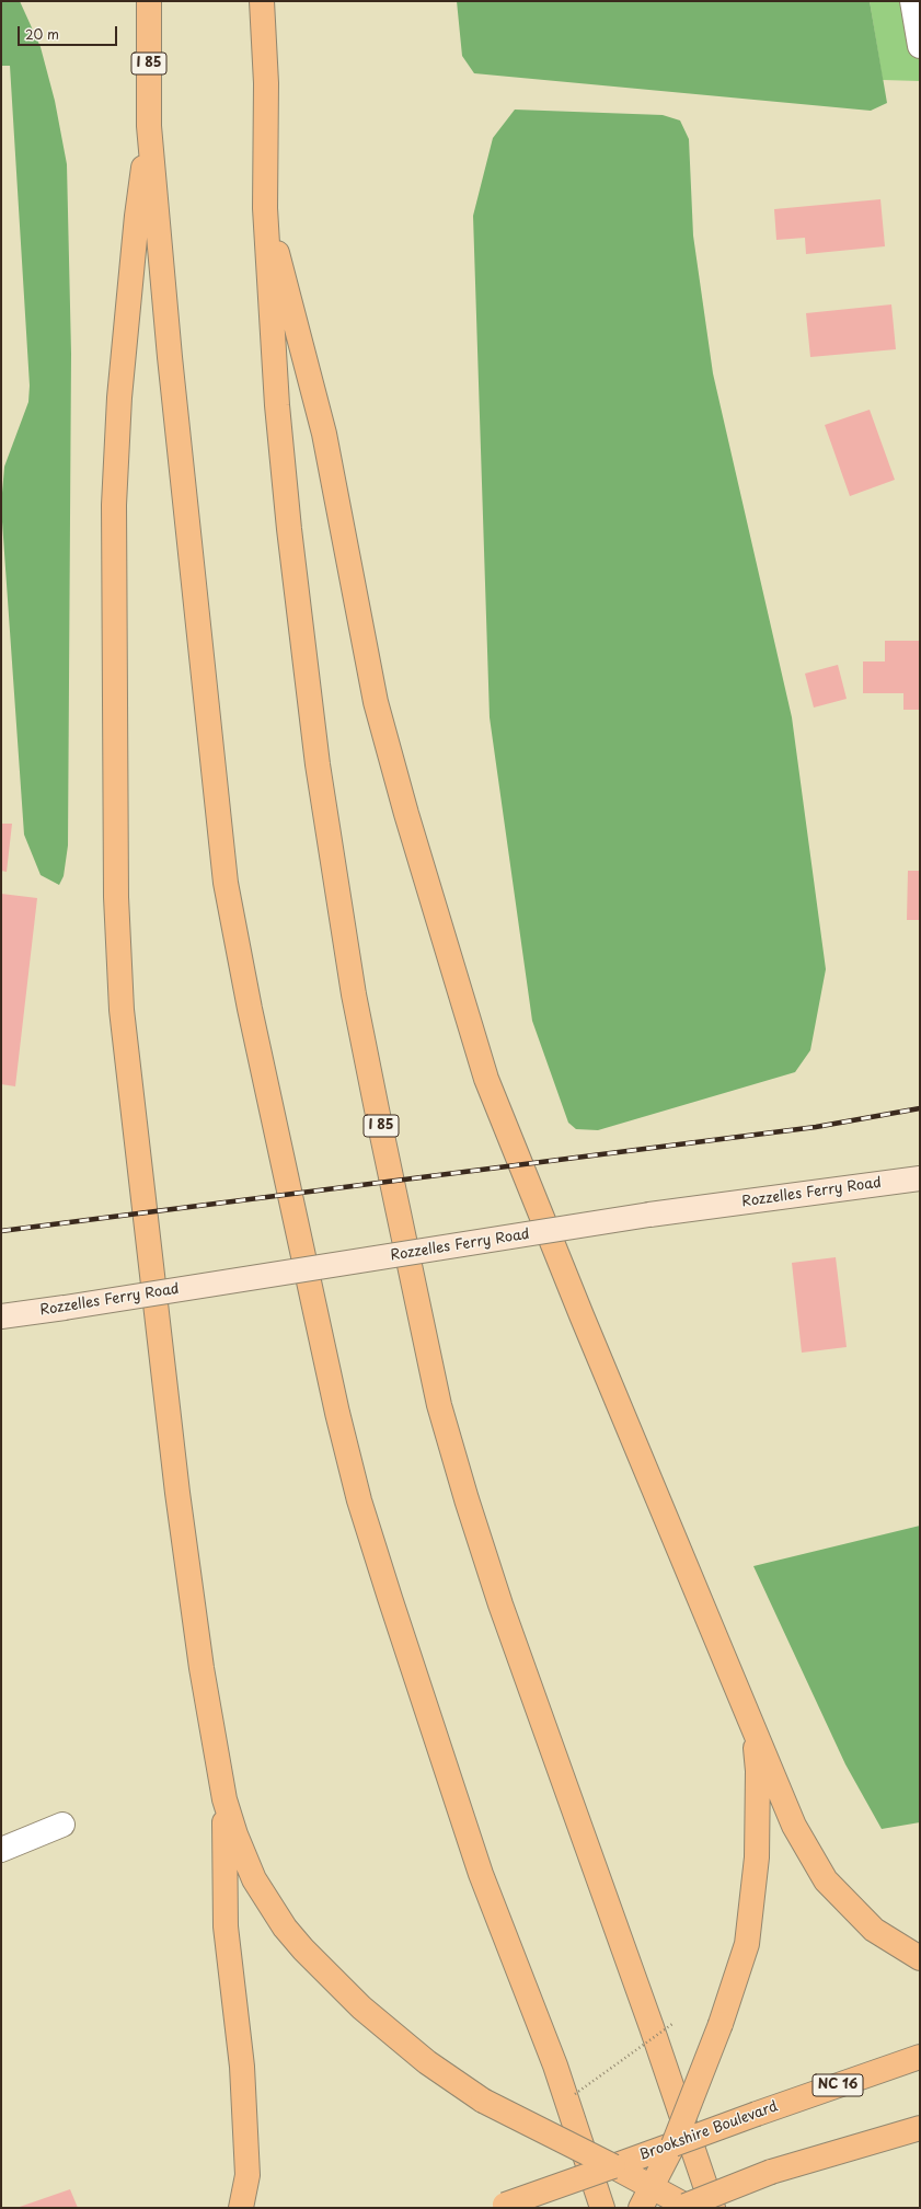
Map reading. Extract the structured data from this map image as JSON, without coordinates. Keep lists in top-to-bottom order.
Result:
{
  "streets": {
    "highway": ["I 85", "NC 16", "Brookshire Boulevard"],
    "street": ["Rozzelles Ferry Road"]
  },
  "scale_bar": "20 m"
}
